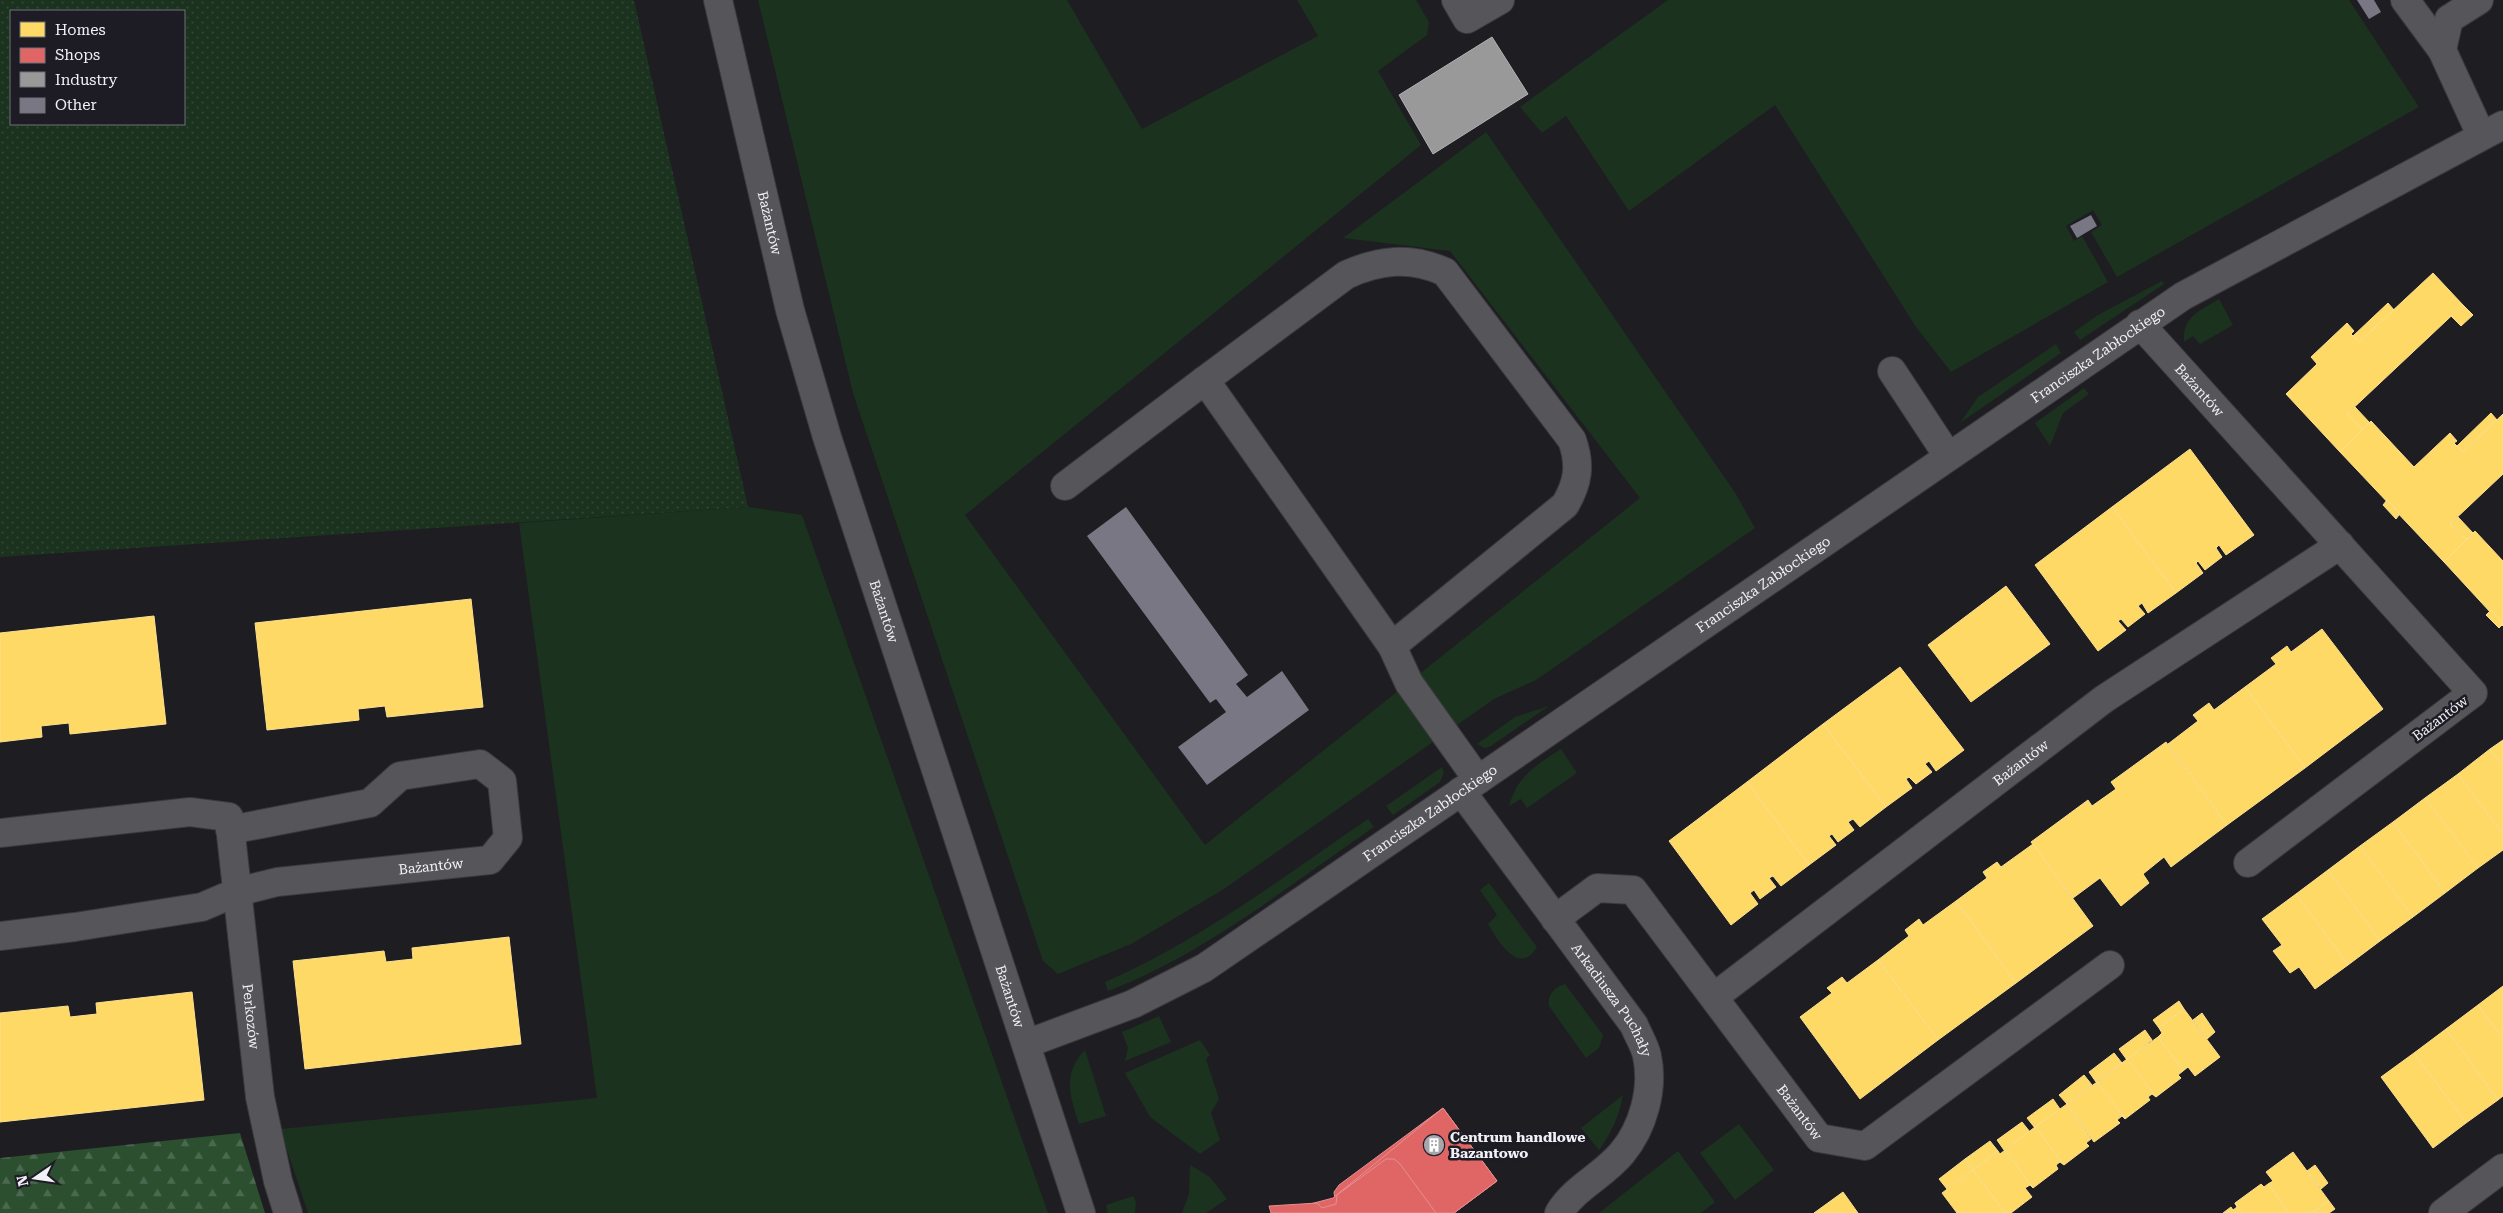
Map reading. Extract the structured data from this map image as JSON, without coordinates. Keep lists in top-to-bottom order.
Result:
{
  "streets": {
    "street": [
      "Bażantów",
      "Franciszka Zabłockiego",
      "Arkadiusza Puchały",
      "Perkozów"
    ]
  },
  "crossings": [
    ["Bażantów", "Franciszka Zabłockiego"],
    ["Bażantów", "Arkadiusza Puchały"],
    ["Bażantów", "Perkozów"],
    ["Franciszka Zabłockiego", "Arkadiusza Puchały"]
  ],
  "places": {
    "building": ["Centrum handlowe Bazantowo"]
  },
  "legend": [
    "Homes",
    "Shops",
    "Industry",
    "Other"
  ],
  "north": "left"
}
